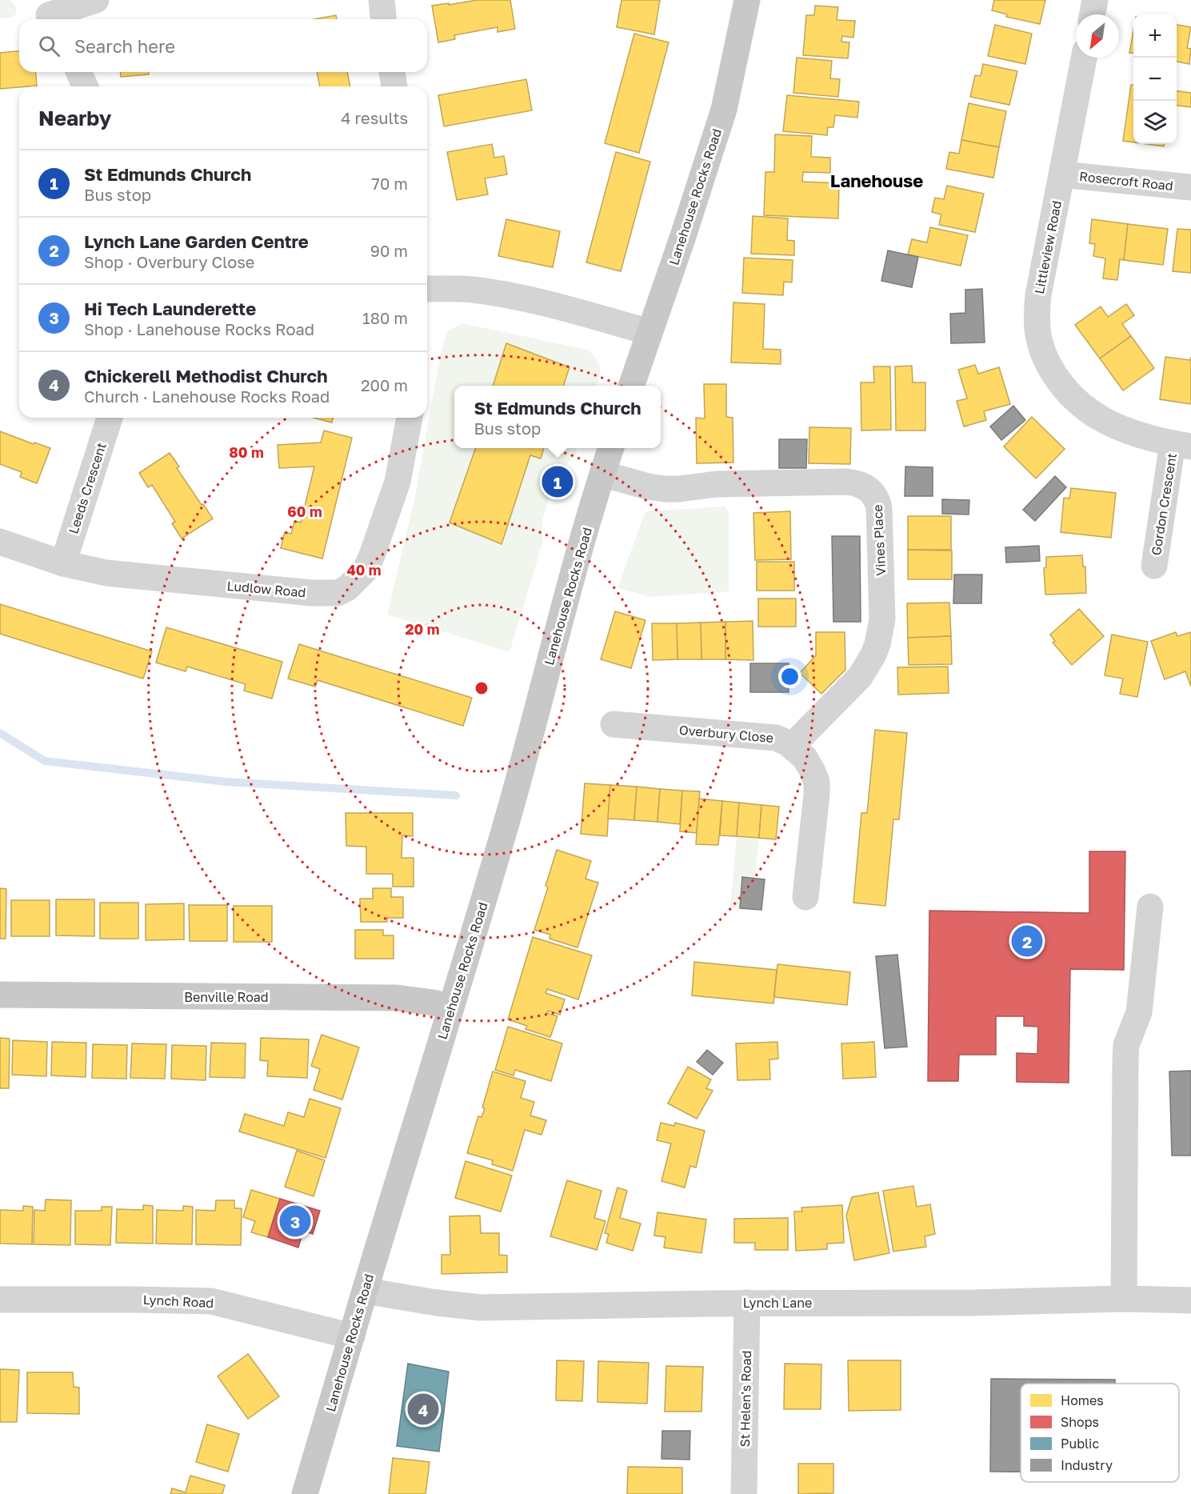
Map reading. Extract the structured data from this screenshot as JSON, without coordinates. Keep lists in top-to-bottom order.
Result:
{
  "streets": {
    "main road": ["Lanehouse Rocks Road", "Benville Road"],
    "street": [
      "Rosecroft Road",
      "Littleview Road",
      "Leeds Crescent",
      "Gordon Crescent",
      "Vines Place",
      "Ludlow Road",
      "Overbury Close",
      "Lynch Road",
      "Lynch Lane",
      "St Helen's Road"
    ]
  },
  "crossings": [
    ["Rosecroft Road", "Littleview Road"],
    ["Lanehouse Rocks Road", "Vines Place"],
    ["Lanehouse Rocks Road", "Benville Road"],
    ["Lanehouse Rocks Road", "Lynch Road"],
    ["Lanehouse Rocks Road", "Lynch Lane"],
    ["Littleview Road", "Gordon Crescent"],
    ["Leeds Crescent", "Ludlow Road"],
    ["Vines Place", "Overbury Close"],
    ["Lynch Lane", "St Helen's Road"]
  ],
  "districts": ["Lanehouse"],
  "legend": [
    "Homes",
    "Shops",
    "Public",
    "Industry"
  ],
  "north": "bottom left",
  "page": {
    "map_buttons": ["+", "−"],
    "search": "Search here",
    "heading": ["Nearby", "4 results"],
    "list": [
      {
        "mark": "1",
        "name": "St Edmunds Church",
        "note": "Bus stop",
        "value": "70 m"
      },
      {
        "mark": "2",
        "name": "Lynch Lane Garden Centre",
        "note": "Shop · Overbury Close",
        "value": "90 m"
      },
      {
        "mark": "3",
        "name": "Hi Tech Launderette",
        "note": "Shop · Lanehouse Rocks Road",
        "value": "180 m"
      },
      {
        "mark": "4",
        "name": "Chickerell Methodist Church",
        "note": "Church · Lanehouse Rocks Road",
        "value": "200 m"
      }
    ],
    "popup": ["St Edmunds Church", "Bus stop"],
    "pins": [
      "1",
      "2",
      "3",
      "4"
    ]
  },
  "rings": [
    "80 m",
    "60 m",
    "40 m",
    "20 m"
  ]
}
